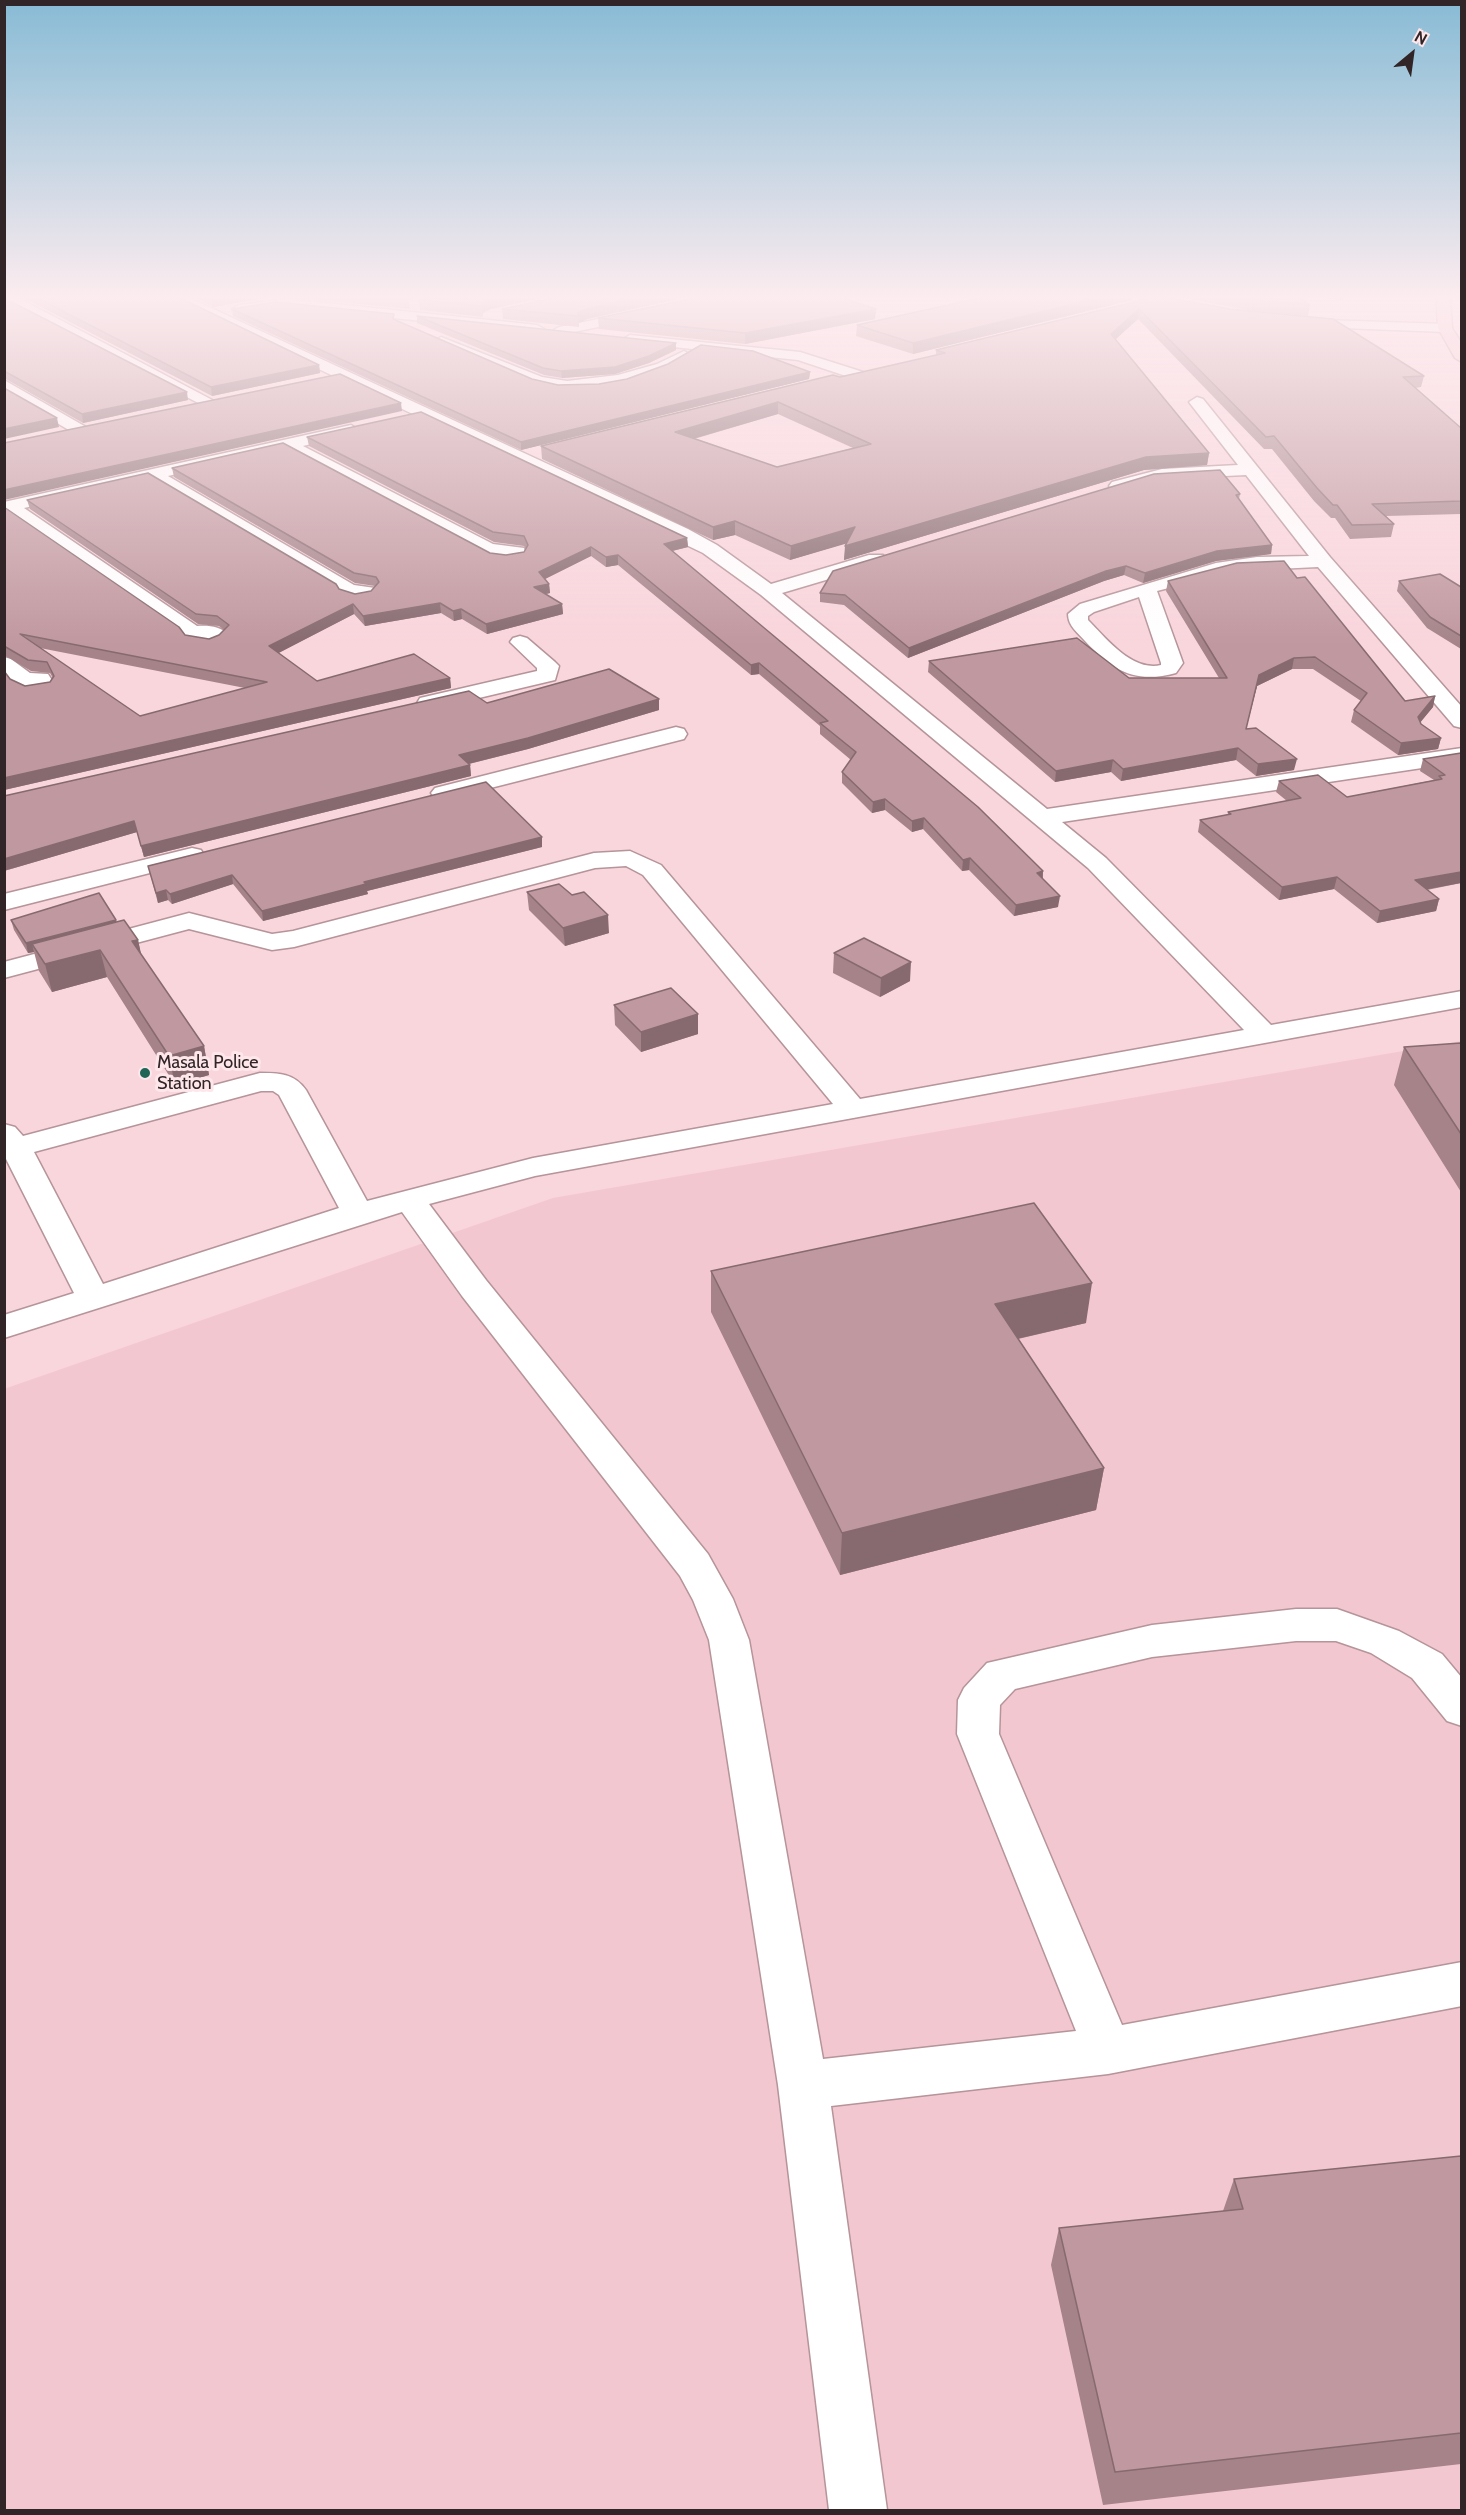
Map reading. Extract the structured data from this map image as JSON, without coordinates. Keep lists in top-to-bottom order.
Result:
{
  "places": ["Masala Police Station"],
  "north": "top right"
}
